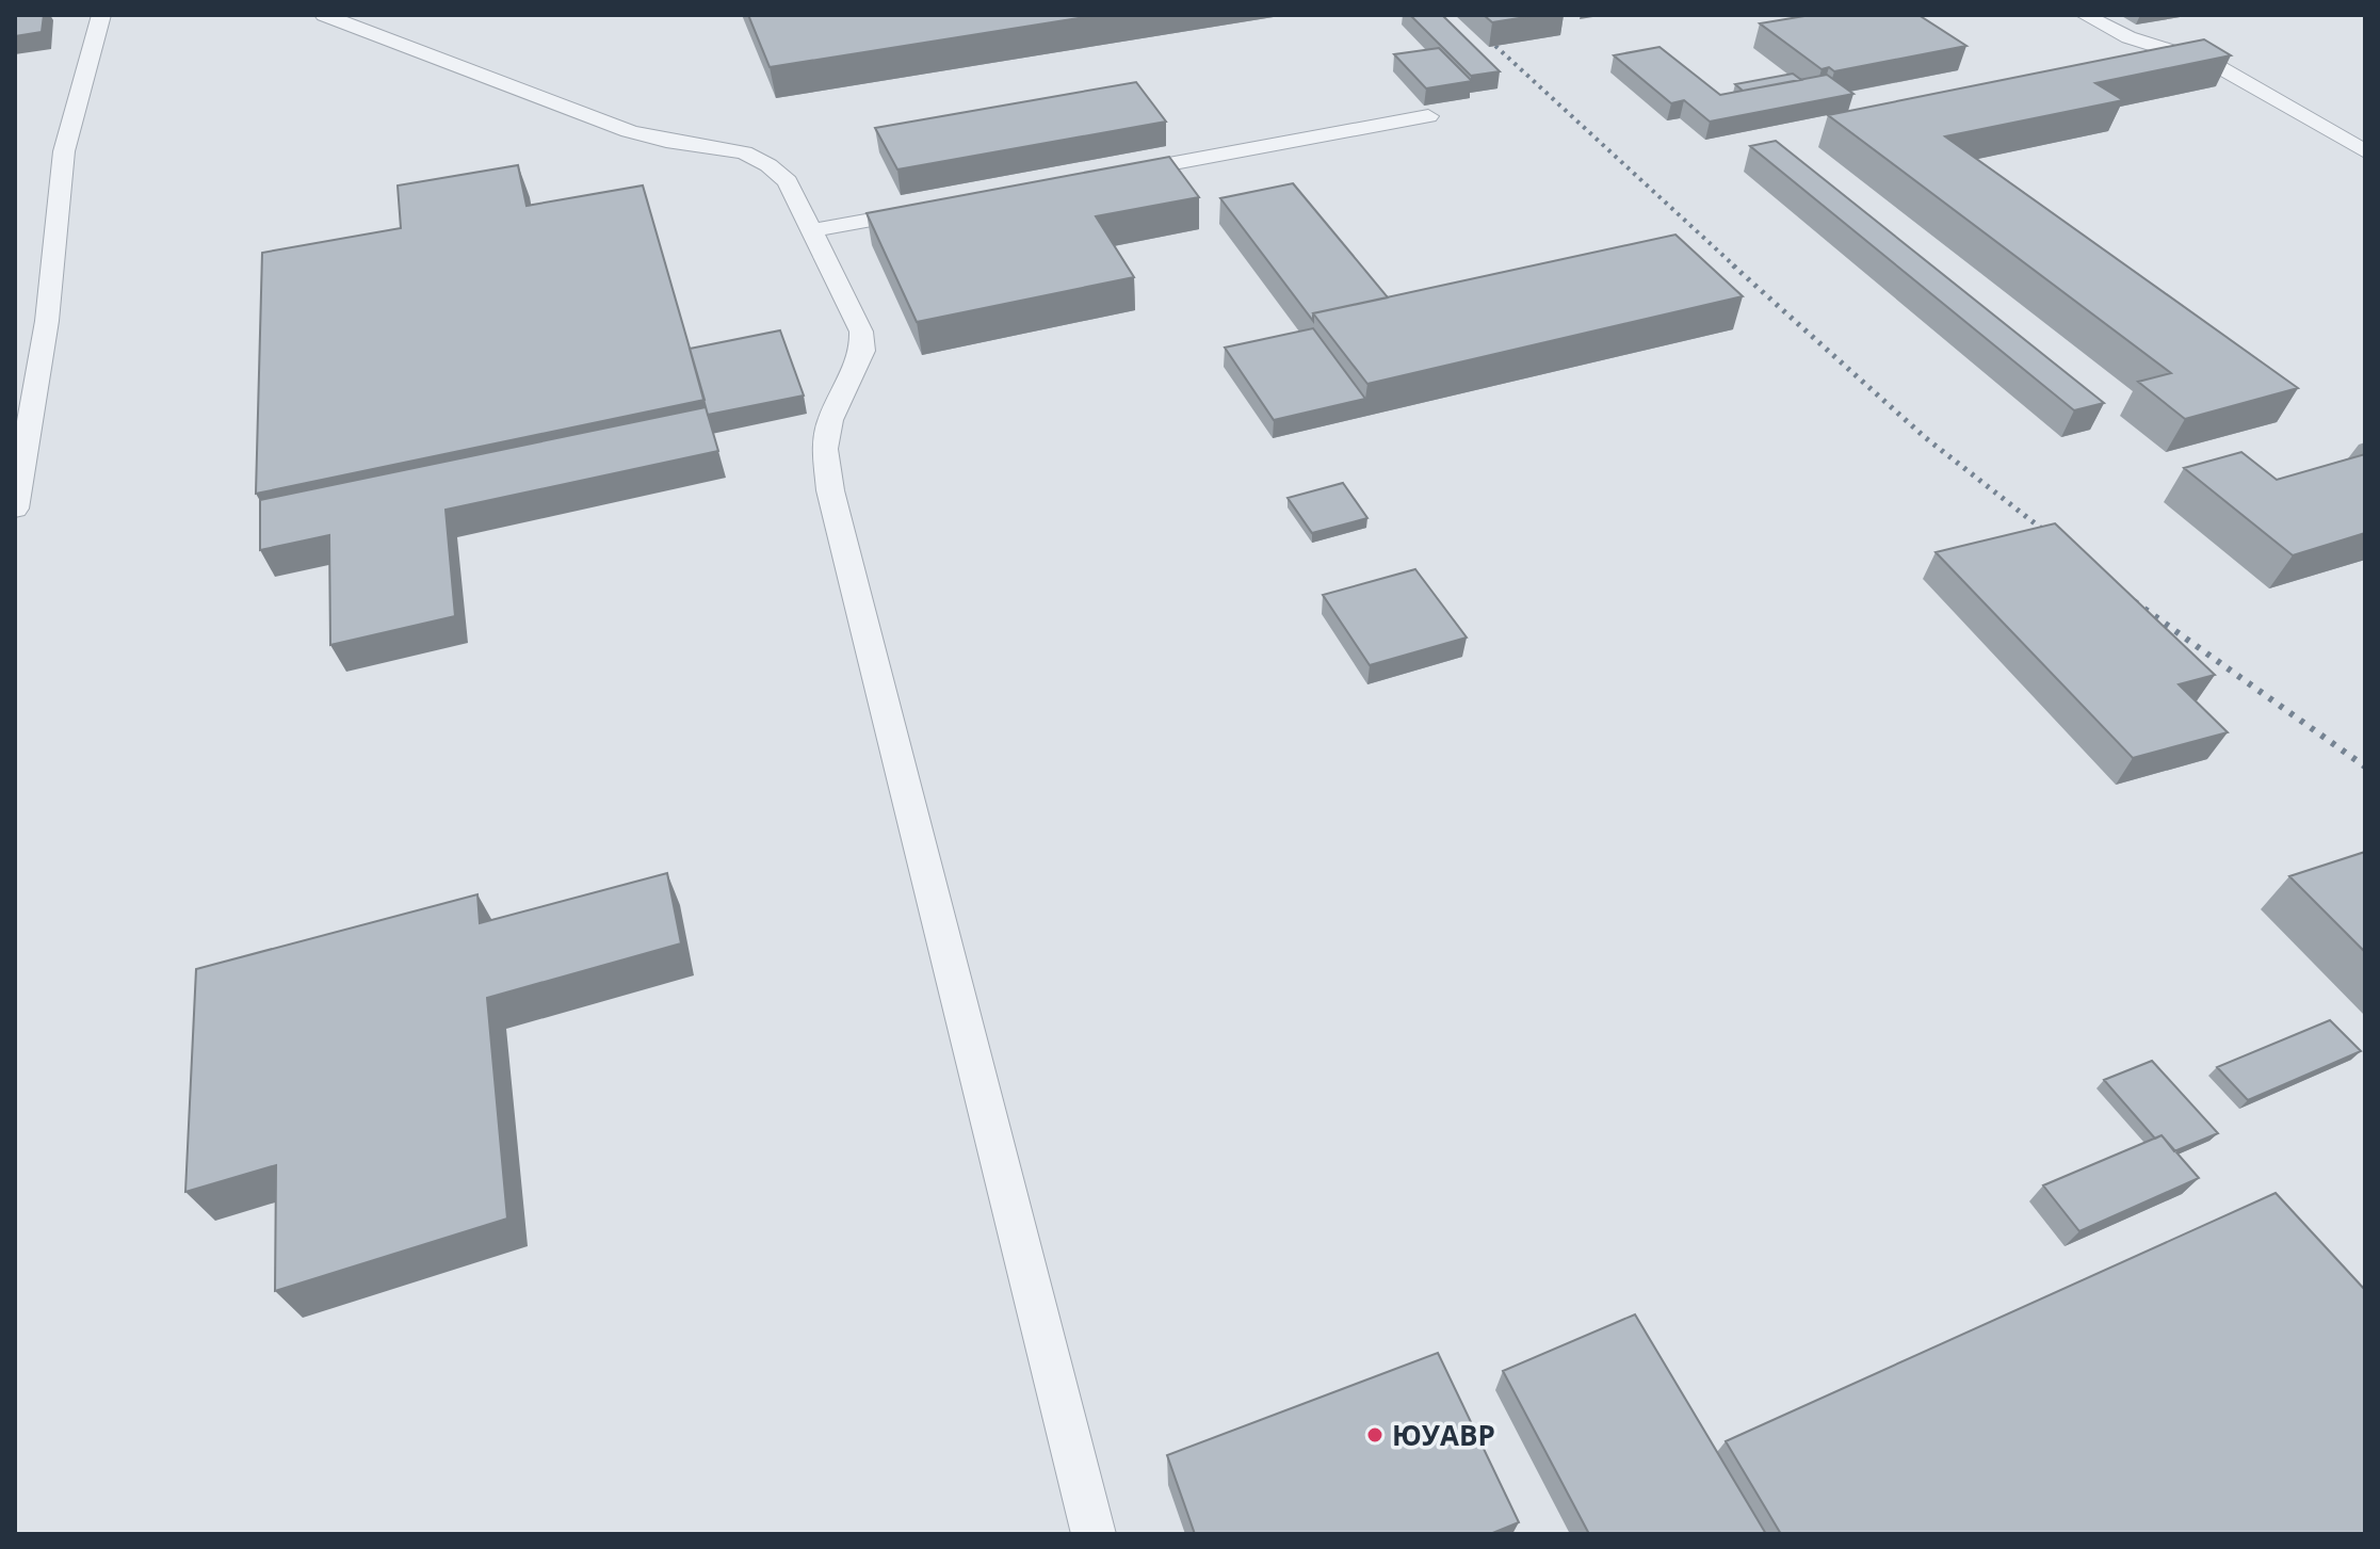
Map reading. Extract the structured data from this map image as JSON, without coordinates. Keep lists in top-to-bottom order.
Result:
{
  "places": ["ЮУАВР"]
}
